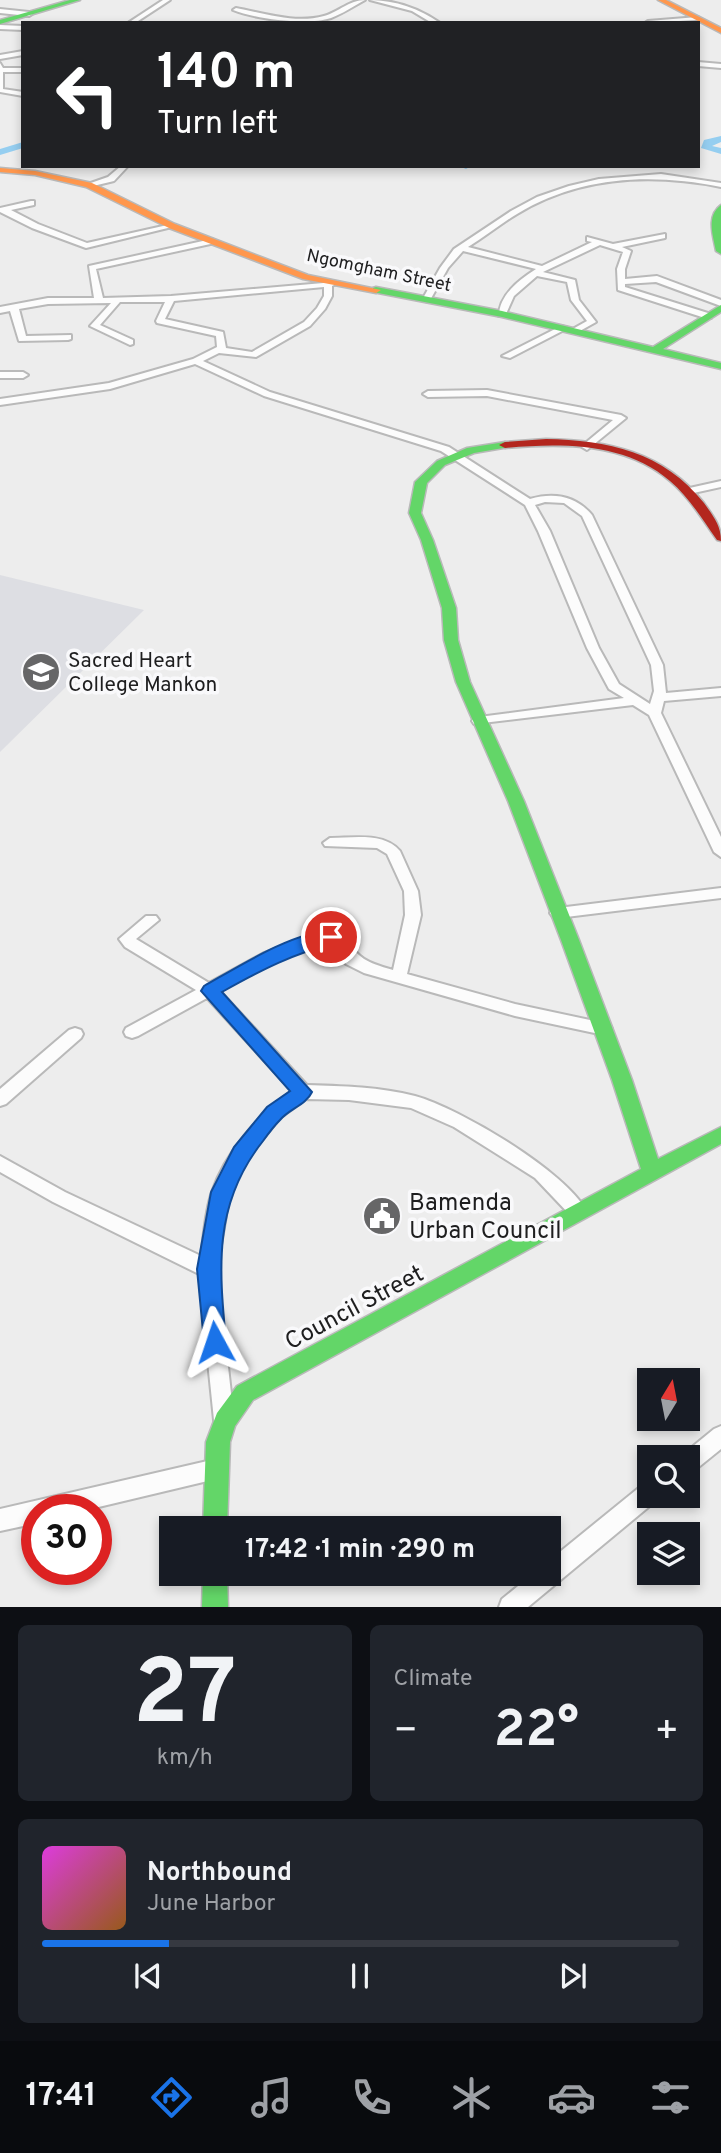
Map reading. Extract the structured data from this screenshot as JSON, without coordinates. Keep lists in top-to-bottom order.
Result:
{
  "streets": {
    "main road": ["Ngomgham Street", "Council Street"]
  },
  "places": {
    "school or university": ["Sacred Heart College Mankon"],
    "public building": ["Bamenda Urban Council"]
  },
  "north": "top",
  "page": {
    "turn": ["140 m", "Turn left"],
    "limit": "30",
    "trip": "17:42 · 1 min · 290 m",
    "tile": [
      ["27", "km/h"],
      "Climate"
    ],
    "heat": ["−", "22°", "+"],
    "song": ["Northbound", "June Harbor"],
    "tabs": "17:41"
  }
}
